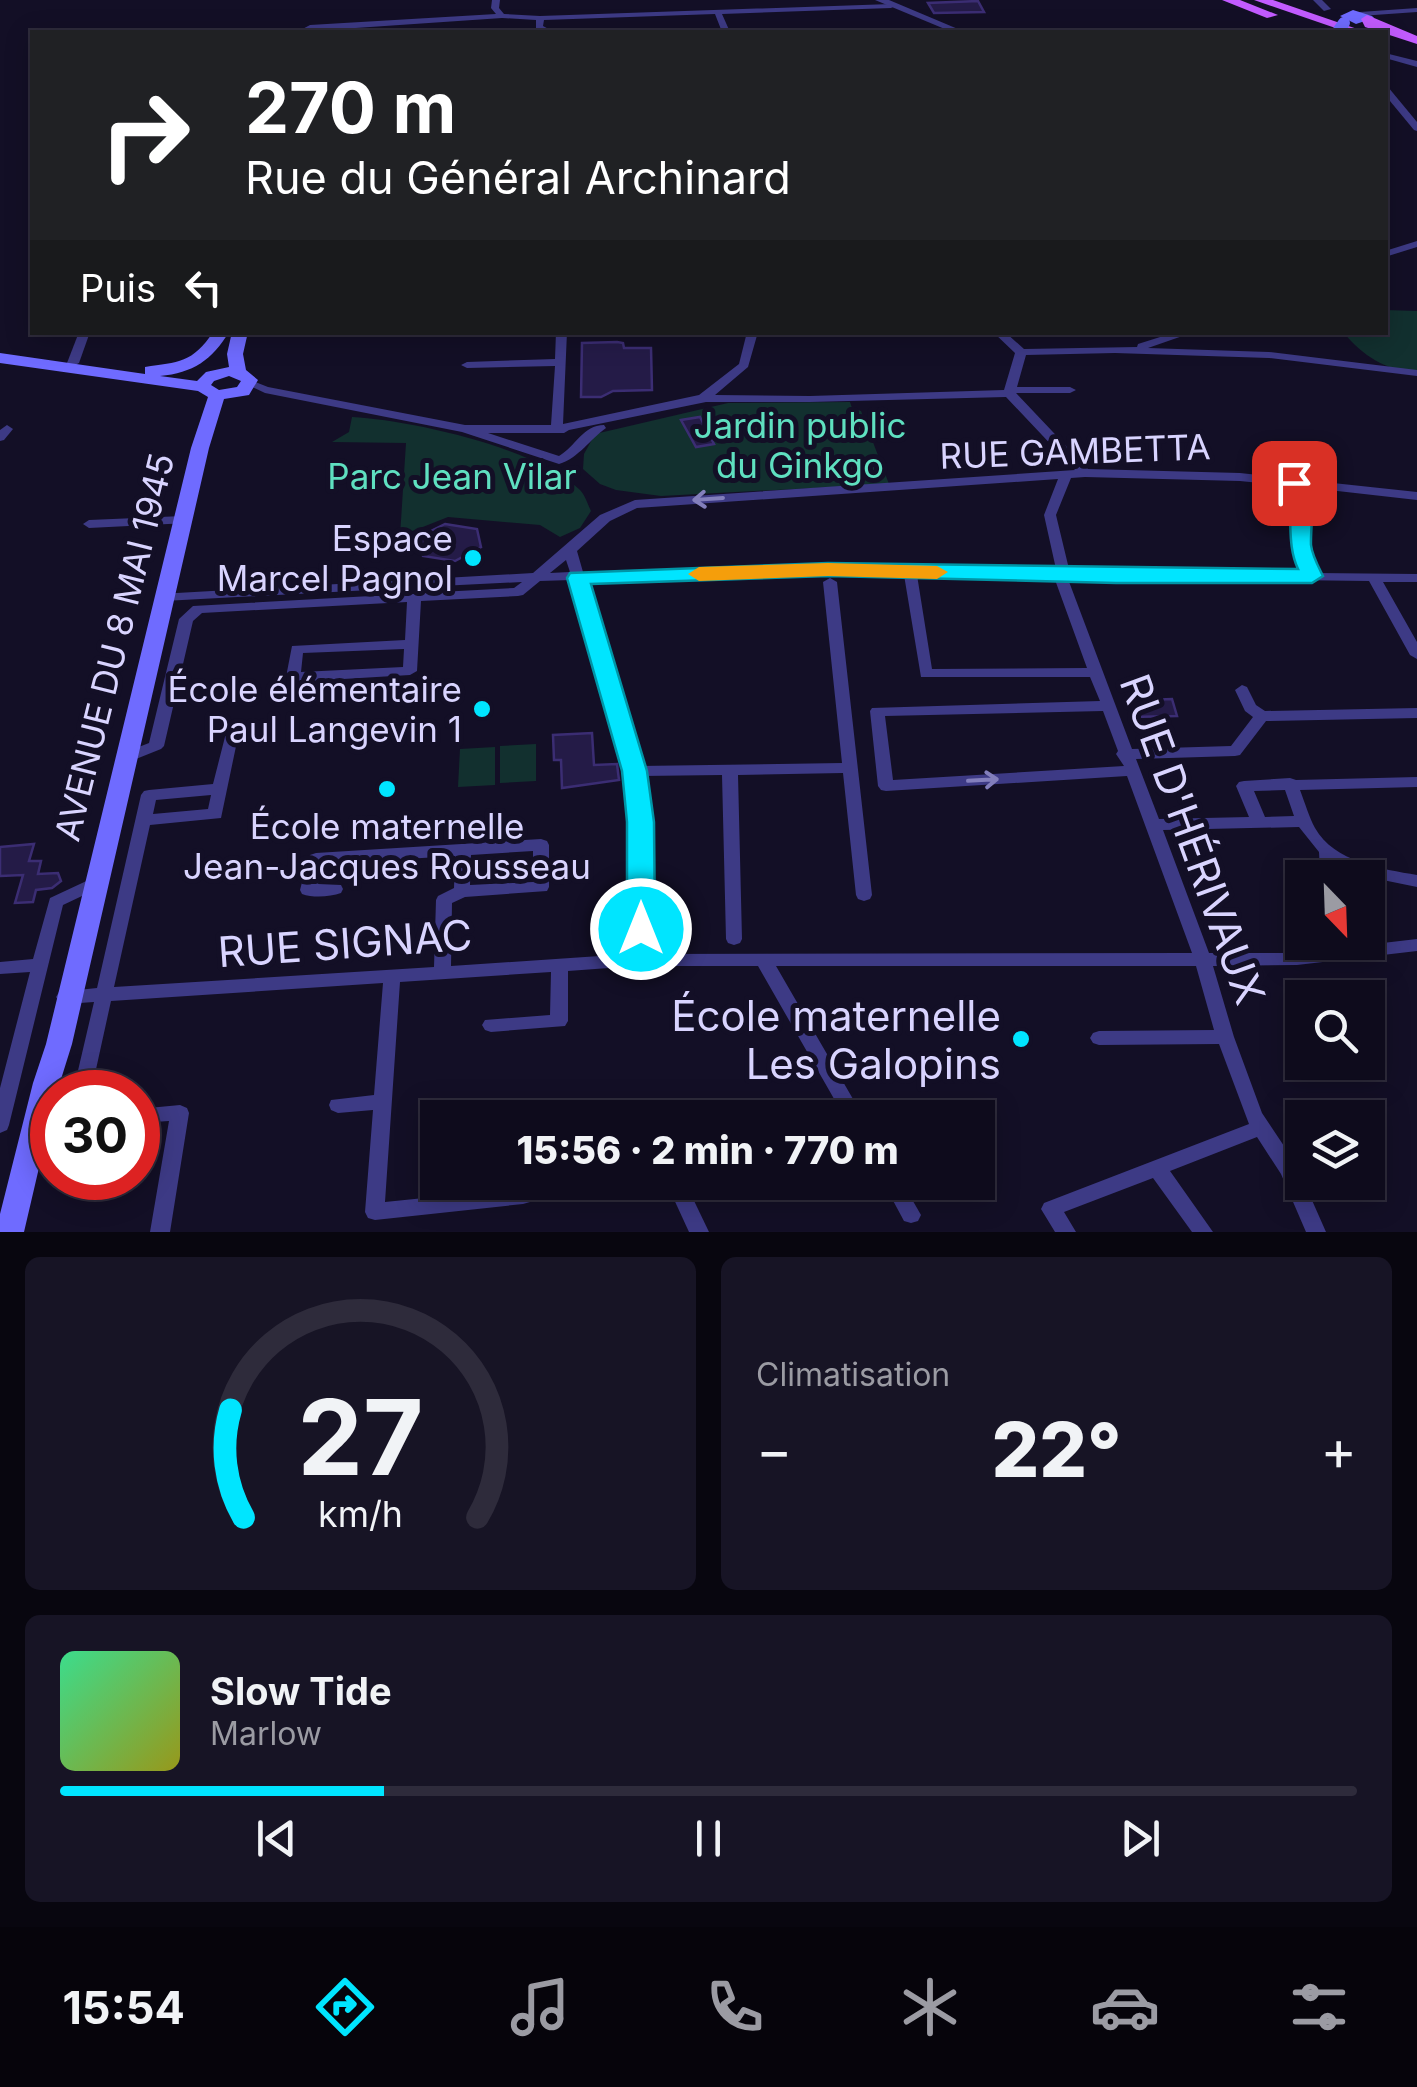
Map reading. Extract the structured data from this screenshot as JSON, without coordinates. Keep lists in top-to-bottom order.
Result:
{
  "streets": {
    "main road": ["AVENUE DU 8 MAI 1945"],
    "street": ["RUE GAMBETTA", "RUE D'HÉRIVAUX", "RUE SIGNAC"]
  },
  "crossings": [
    ["RUE GAMBETTA", "RUE D'HÉRIVAUX"],
    ["AVENUE DU 8 MAI 1945", "RUE SIGNAC"],
    ["RUE D'HÉRIVAUX", "RUE SIGNAC"]
  ],
  "parks": ["Jardin public du Ginkgo", "Parc Jean Vilar"],
  "places": [
    "Espace Marcel Pagnol",
    "École élémentaire Paul Langevin 1",
    "École maternelle Jean-Jacques Rousseau",
    "École maternelle Les Galopins"
  ],
  "north": "bottom right",
  "page": {
    "turn": ["270 m", "Rue du Général Archinard"],
    "then": "Puis",
    "limit": "30",
    "trip": "15:56 · 2 min · 770 m",
    "tile": "Climatisation",
    "heat": ["−", "22°", "+"],
    "song": ["Slow Tide", "Marlow"],
    "tabs": "15:54",
    "gauge": ["27", "km/h"]
  }
}
